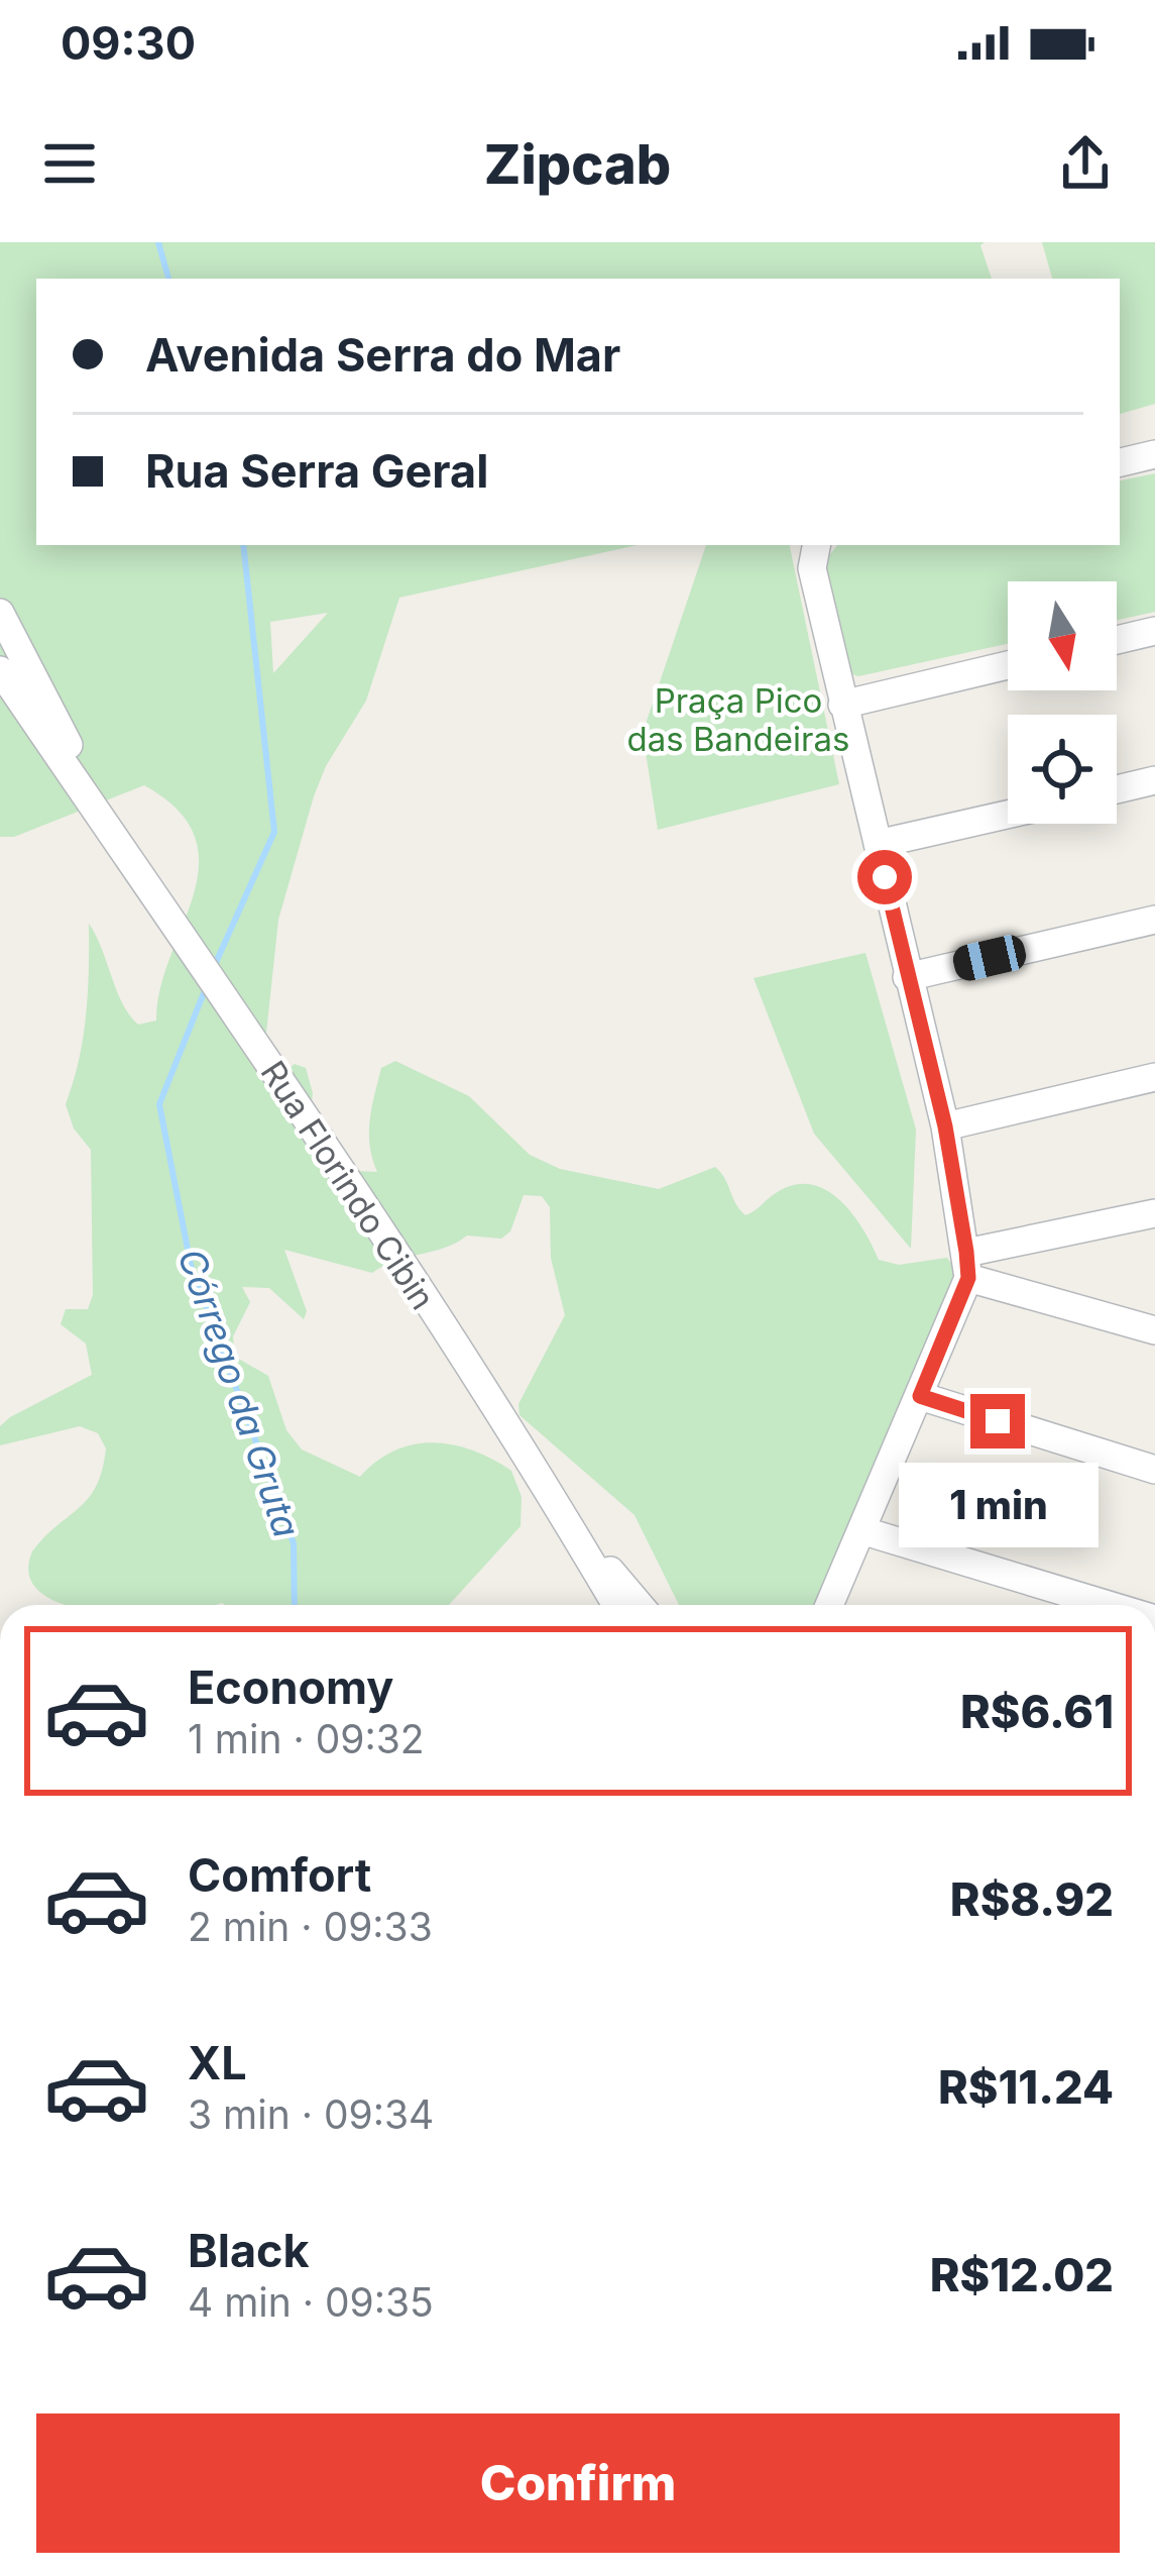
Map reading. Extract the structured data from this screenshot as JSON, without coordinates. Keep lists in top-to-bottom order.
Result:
{
  "streets": {
    "street": ["Rua Florindo Cibin"]
  },
  "water": ["Córrego da Gruta"],
  "parks": ["Praça Pico das Bandeiras"],
  "north": "bottom",
  "page": {
    "status": "09:30",
    "header": "Zipcab",
    "banner": ["Avenida Serra do Mar", "Rua Serra Geral"],
    "bubble": "1 min",
    "list": [
      {
        "name": "Economy",
        "note": "1 min · 09:32",
        "value": "R$6.61"
      },
      {
        "name": "Comfort",
        "note": "2 min · 09:33",
        "value": "R$8.92"
      },
      {
        "name": "XL",
        "note": "3 min · 09:34",
        "value": "R$11.24"
      },
      {
        "name": "Black",
        "note": "4 min · 09:35",
        "value": "R$12.02"
      }
    ],
    "buttons": "Confirm"
  }
}
